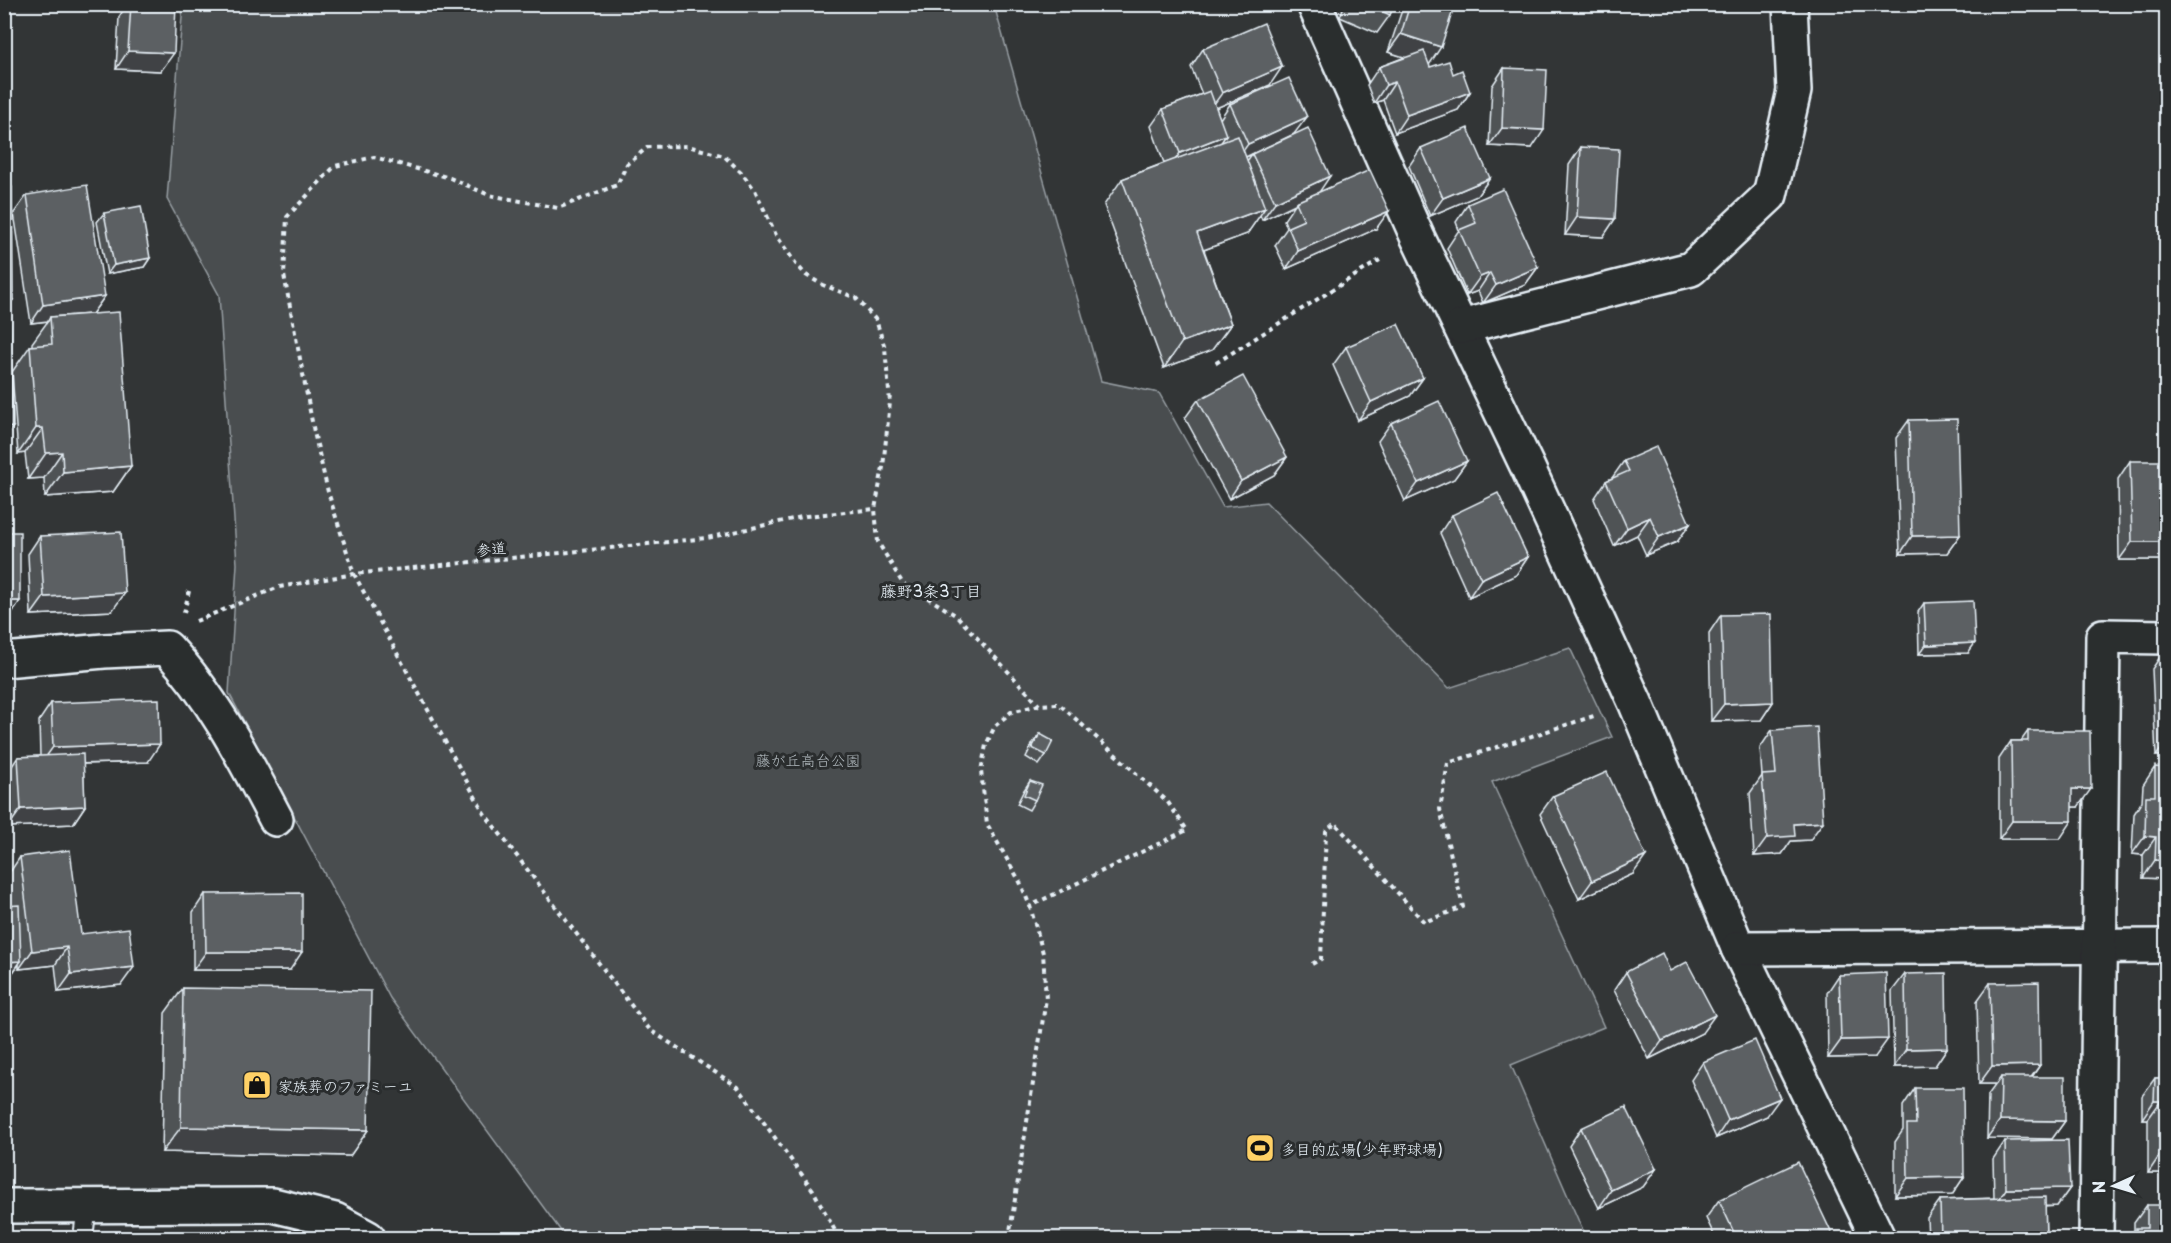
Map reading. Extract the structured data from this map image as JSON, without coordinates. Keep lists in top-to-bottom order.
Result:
{
  "streets": {
    "path": ["参道"]
  },
  "districts": ["藤野3条3丁目"],
  "parks": ["藤が丘高台公園"],
  "places": {
    "shop": ["家族葬のファミーユ"],
    "sports": ["多目的広場(少年野球場)"]
  },
  "north": "left"
}
